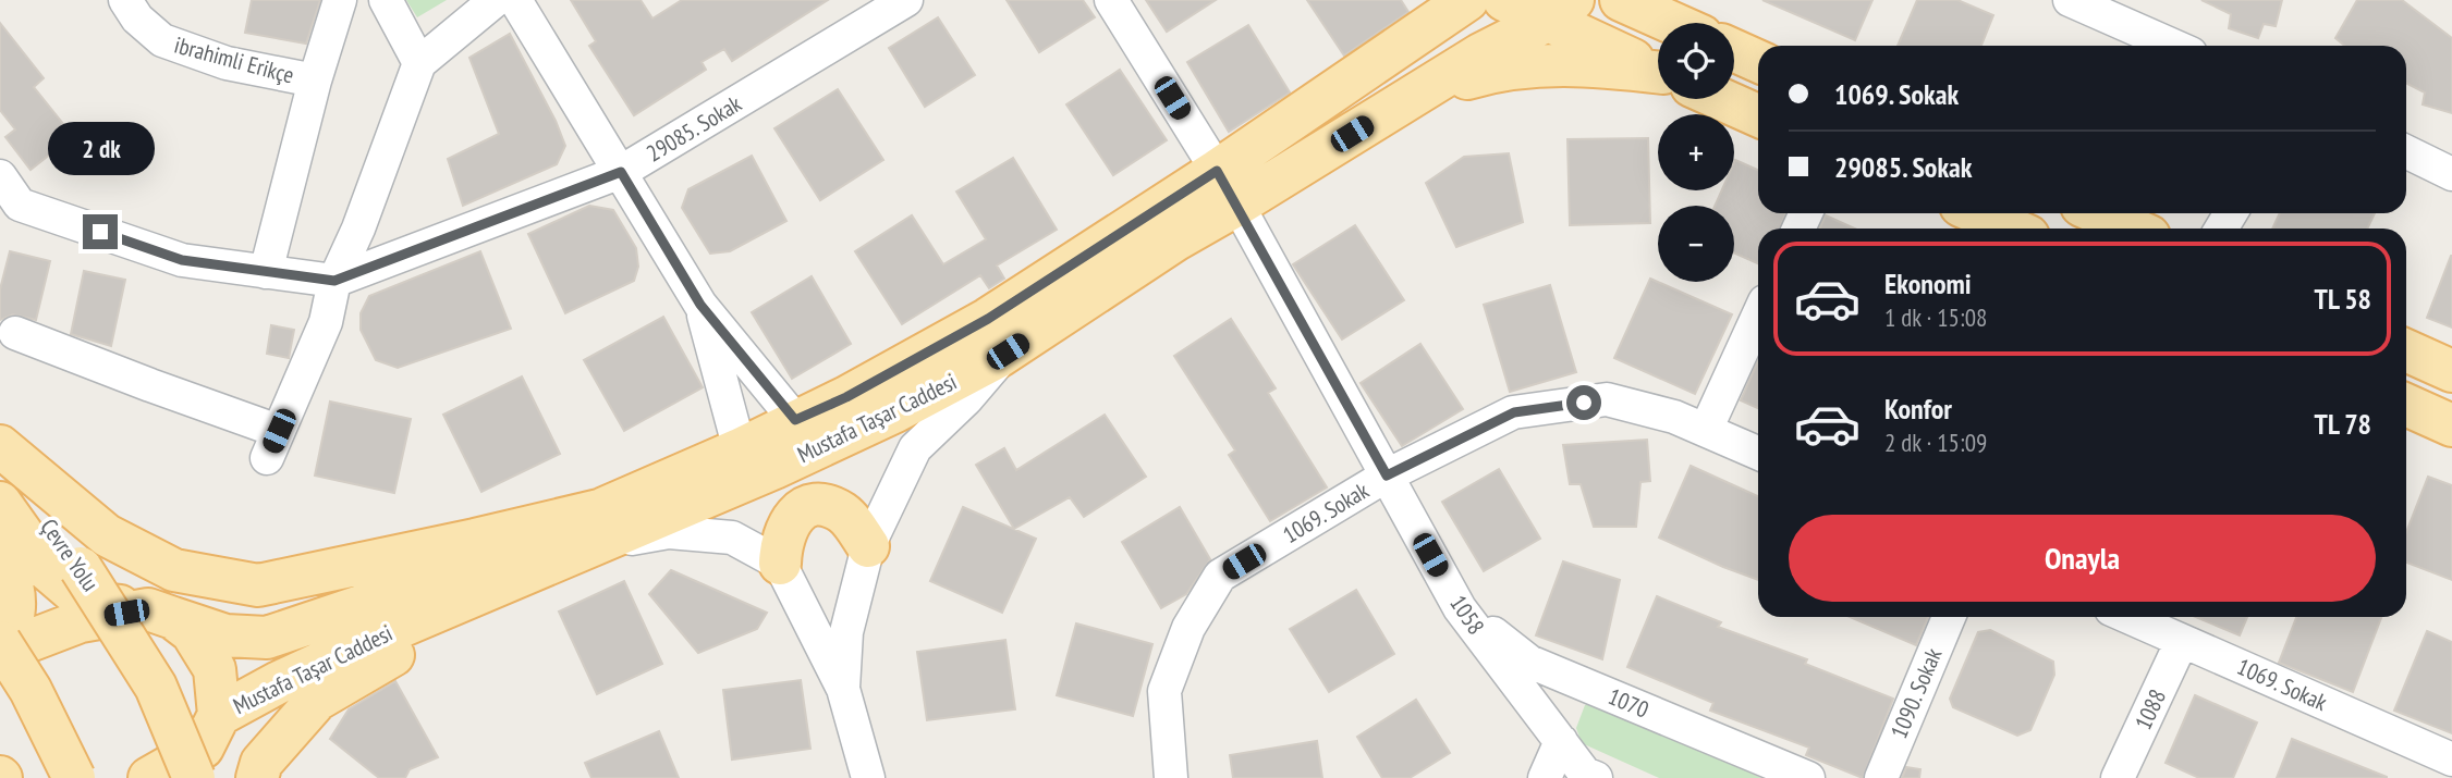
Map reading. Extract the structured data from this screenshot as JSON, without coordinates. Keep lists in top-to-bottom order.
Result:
{
  "streets": {
    "main road": ["Mustafa Taşar Caddesi", "Çevre Yolu"],
    "street": [
      "ibrahimli Erikçe",
      "29085. Sokak",
      "1069. Sokak",
      "1058",
      "1090. Sokak",
      "1070",
      "1088"
    ]
  },
  "crossings": [
    ["Mustafa Taşar Caddesi", "Çevre Yolu"],
    ["Mustafa Taşar Caddesi", "1058"],
    ["1069. Sokak", "1058"],
    ["1069. Sokak", "1088"],
    ["1058", "1070"]
  ],
  "page": {
    "map_buttons": ["+", "−"],
    "banner": ["1069. Sokak", "29085. Sokak"],
    "bubble": "2 dk",
    "list": [
      {
        "name": "Ekonomi",
        "note": "1 dk · 15:08",
        "value": "TL 58"
      },
      {
        "name": "Konfor",
        "note": "2 dk · 15:09",
        "value": "TL 78"
      }
    ],
    "buttons": "Onayla"
  }
}
